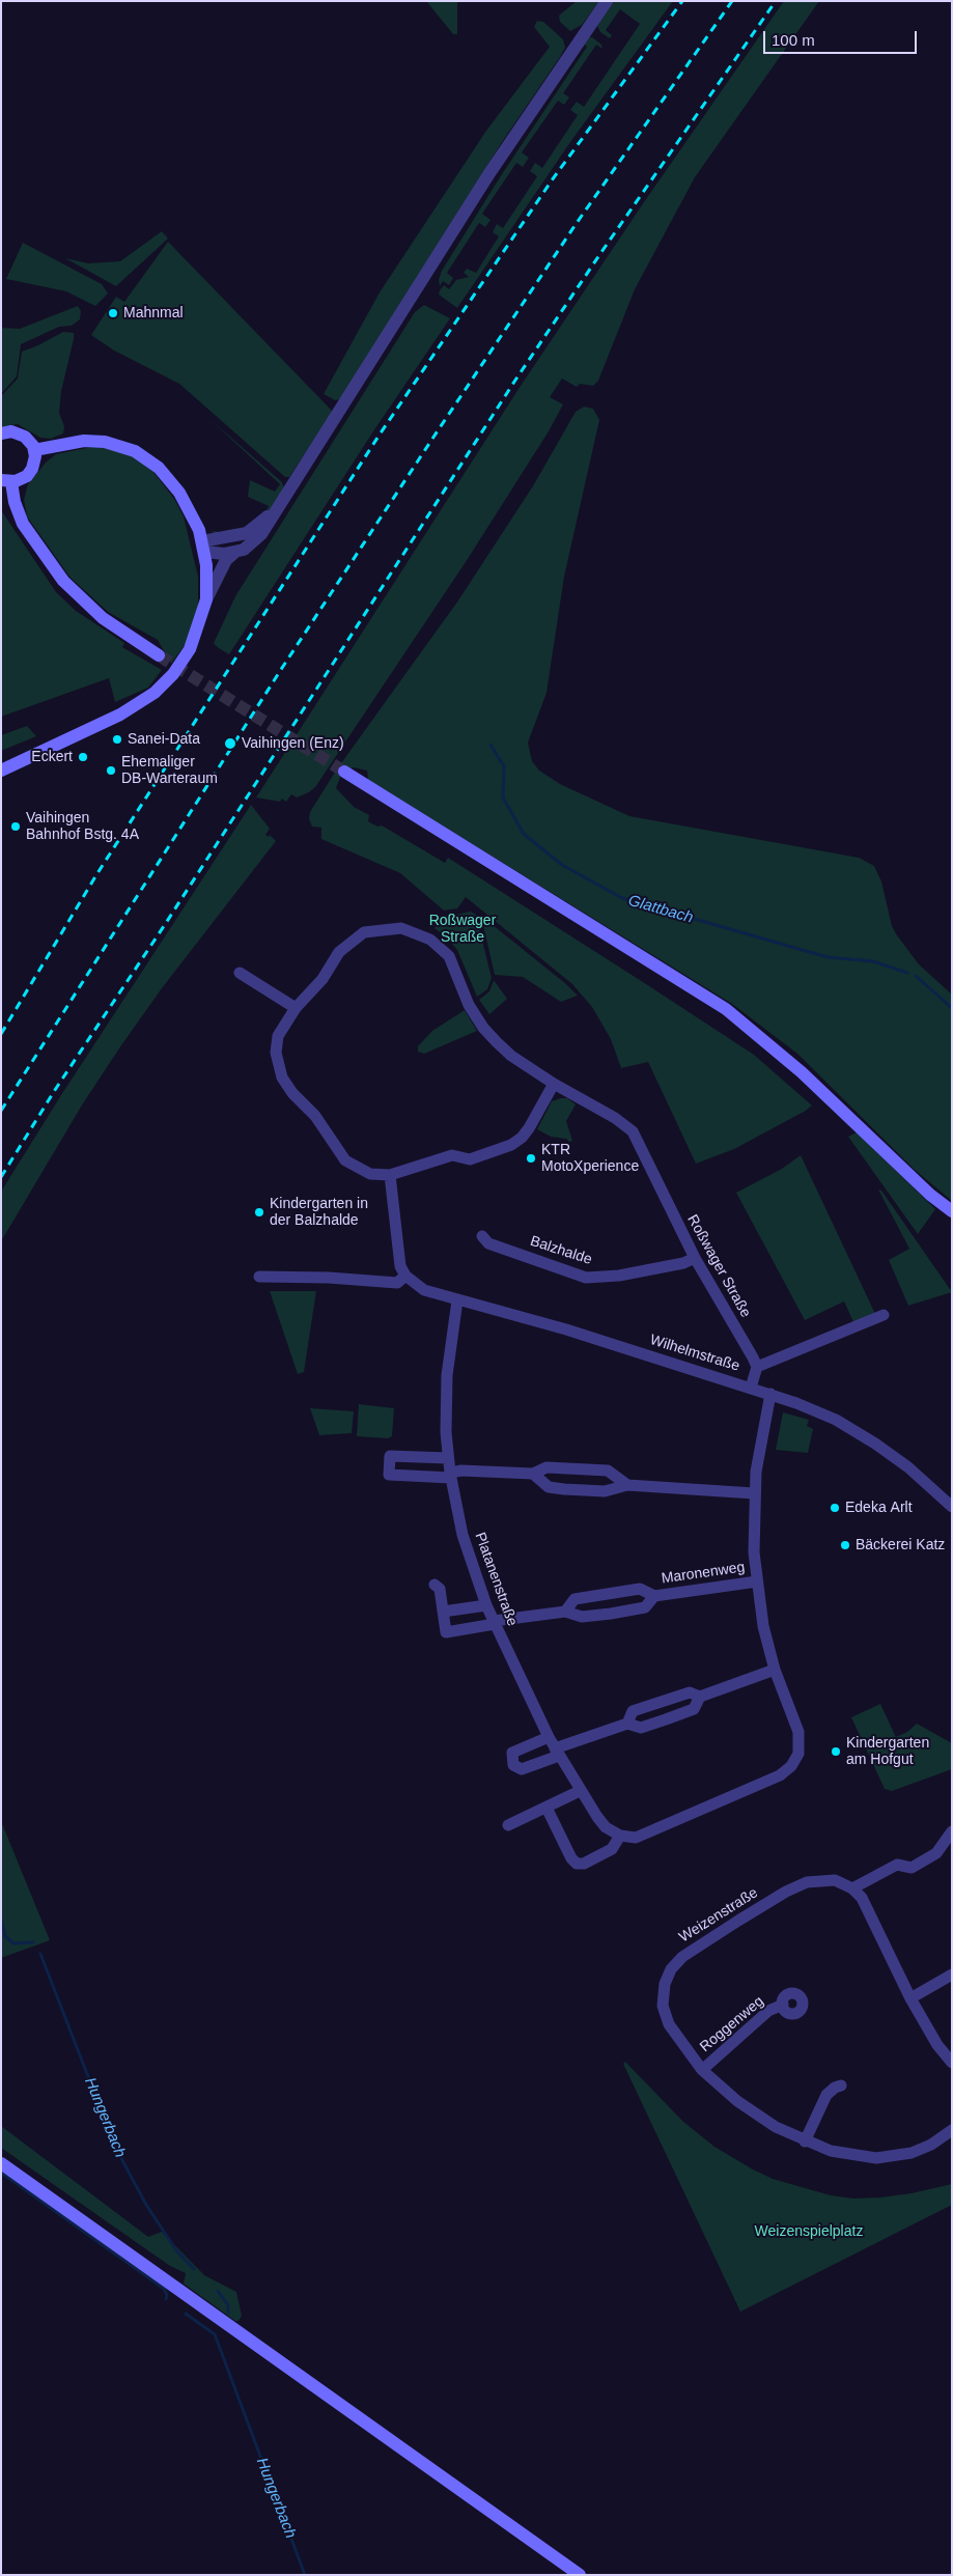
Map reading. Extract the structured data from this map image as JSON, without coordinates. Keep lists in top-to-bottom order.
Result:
{
  "streets": {
    "street": [
      "Balzhalde",
      "Roßwager Straße",
      "Wilhelmstraße",
      "Maronenweg",
      "Platanenstraße",
      "Weizenstraße",
      "Roggenweg"
    ]
  },
  "crossings": [
    ["Balzhalde", "Roßwager Straße"],
    ["Wilhelmstraße", "Platanenstraße"],
    ["Maronenweg", "Platanenstraße"],
    ["Weizenstraße", "Roggenweg"]
  ],
  "water": ["Glattbach", "Hungerbach"],
  "parks": ["Roßwager Straße", "Weizenspielplatz"],
  "places": [
    "Mahnmal",
    "Sanei-Data",
    "Vaihingen (Enz)",
    "Eckert",
    "Ehemaliger DB-Warteraum",
    "Vaihingen Bahnhof Bstg. 4A",
    "KTR MotoXperience",
    "Kindergarten in der Balzhalde",
    "Edeka Arlt",
    "Bäckerei Katz",
    "Kindergarten am Hofgut"
  ],
  "scale_bar": "100 m"
}
